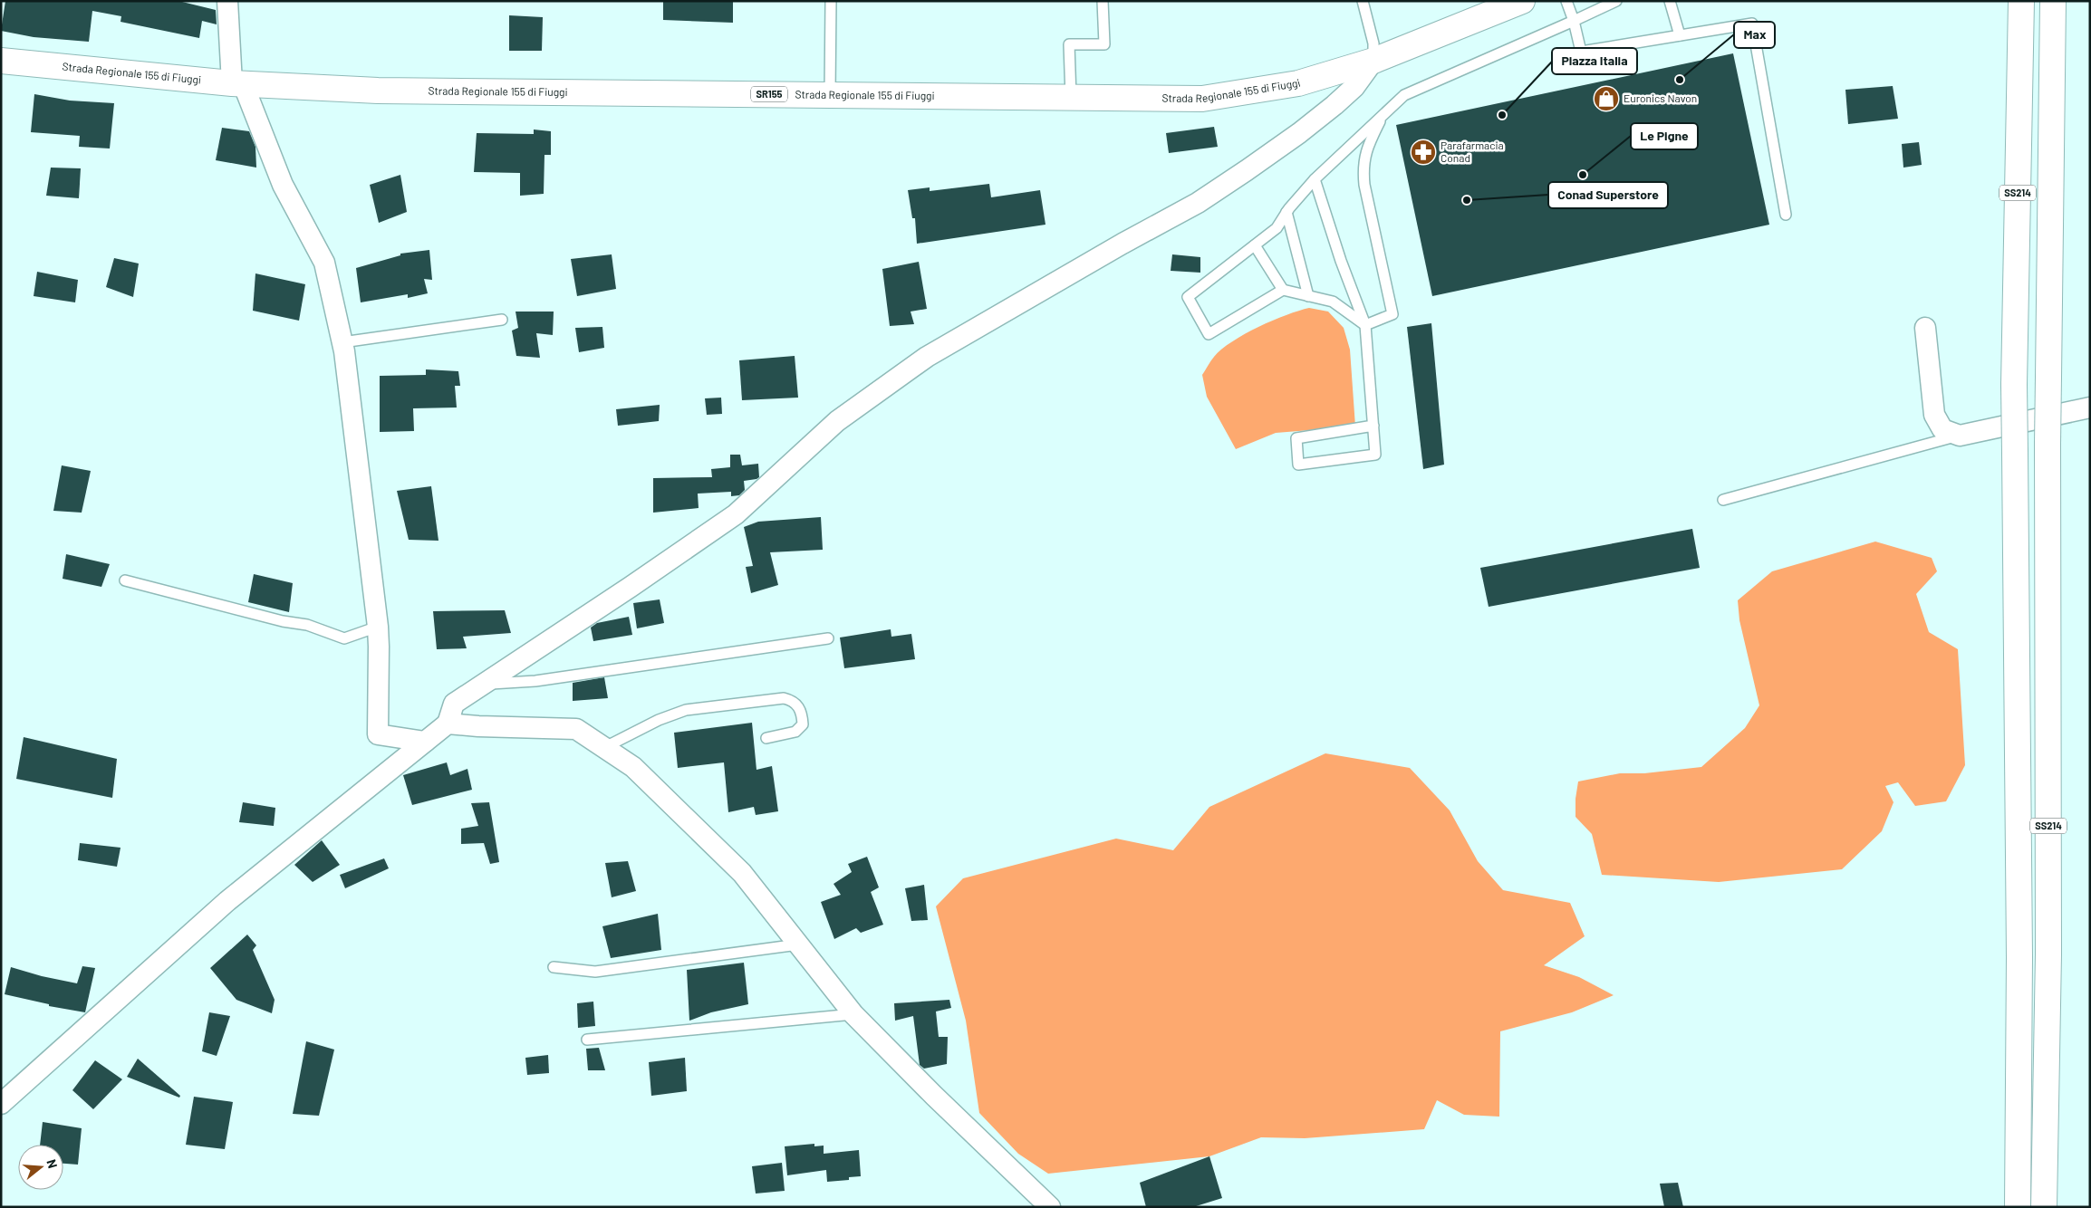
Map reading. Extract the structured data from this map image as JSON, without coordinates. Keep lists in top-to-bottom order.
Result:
{
  "streets": {
    "main road": ["Strada Regionale 155 di Fiuggi", "SR155", "SS214"]
  },
  "places": {
    "other": [
      "Max",
      "Piazza Italia",
      "Le Pigne",
      "Conad Superstore"
    ],
    "shop": ["Euronics Navon"],
    "pharmacy": ["Parafarmacia Conad"]
  },
  "north": "right"
}
